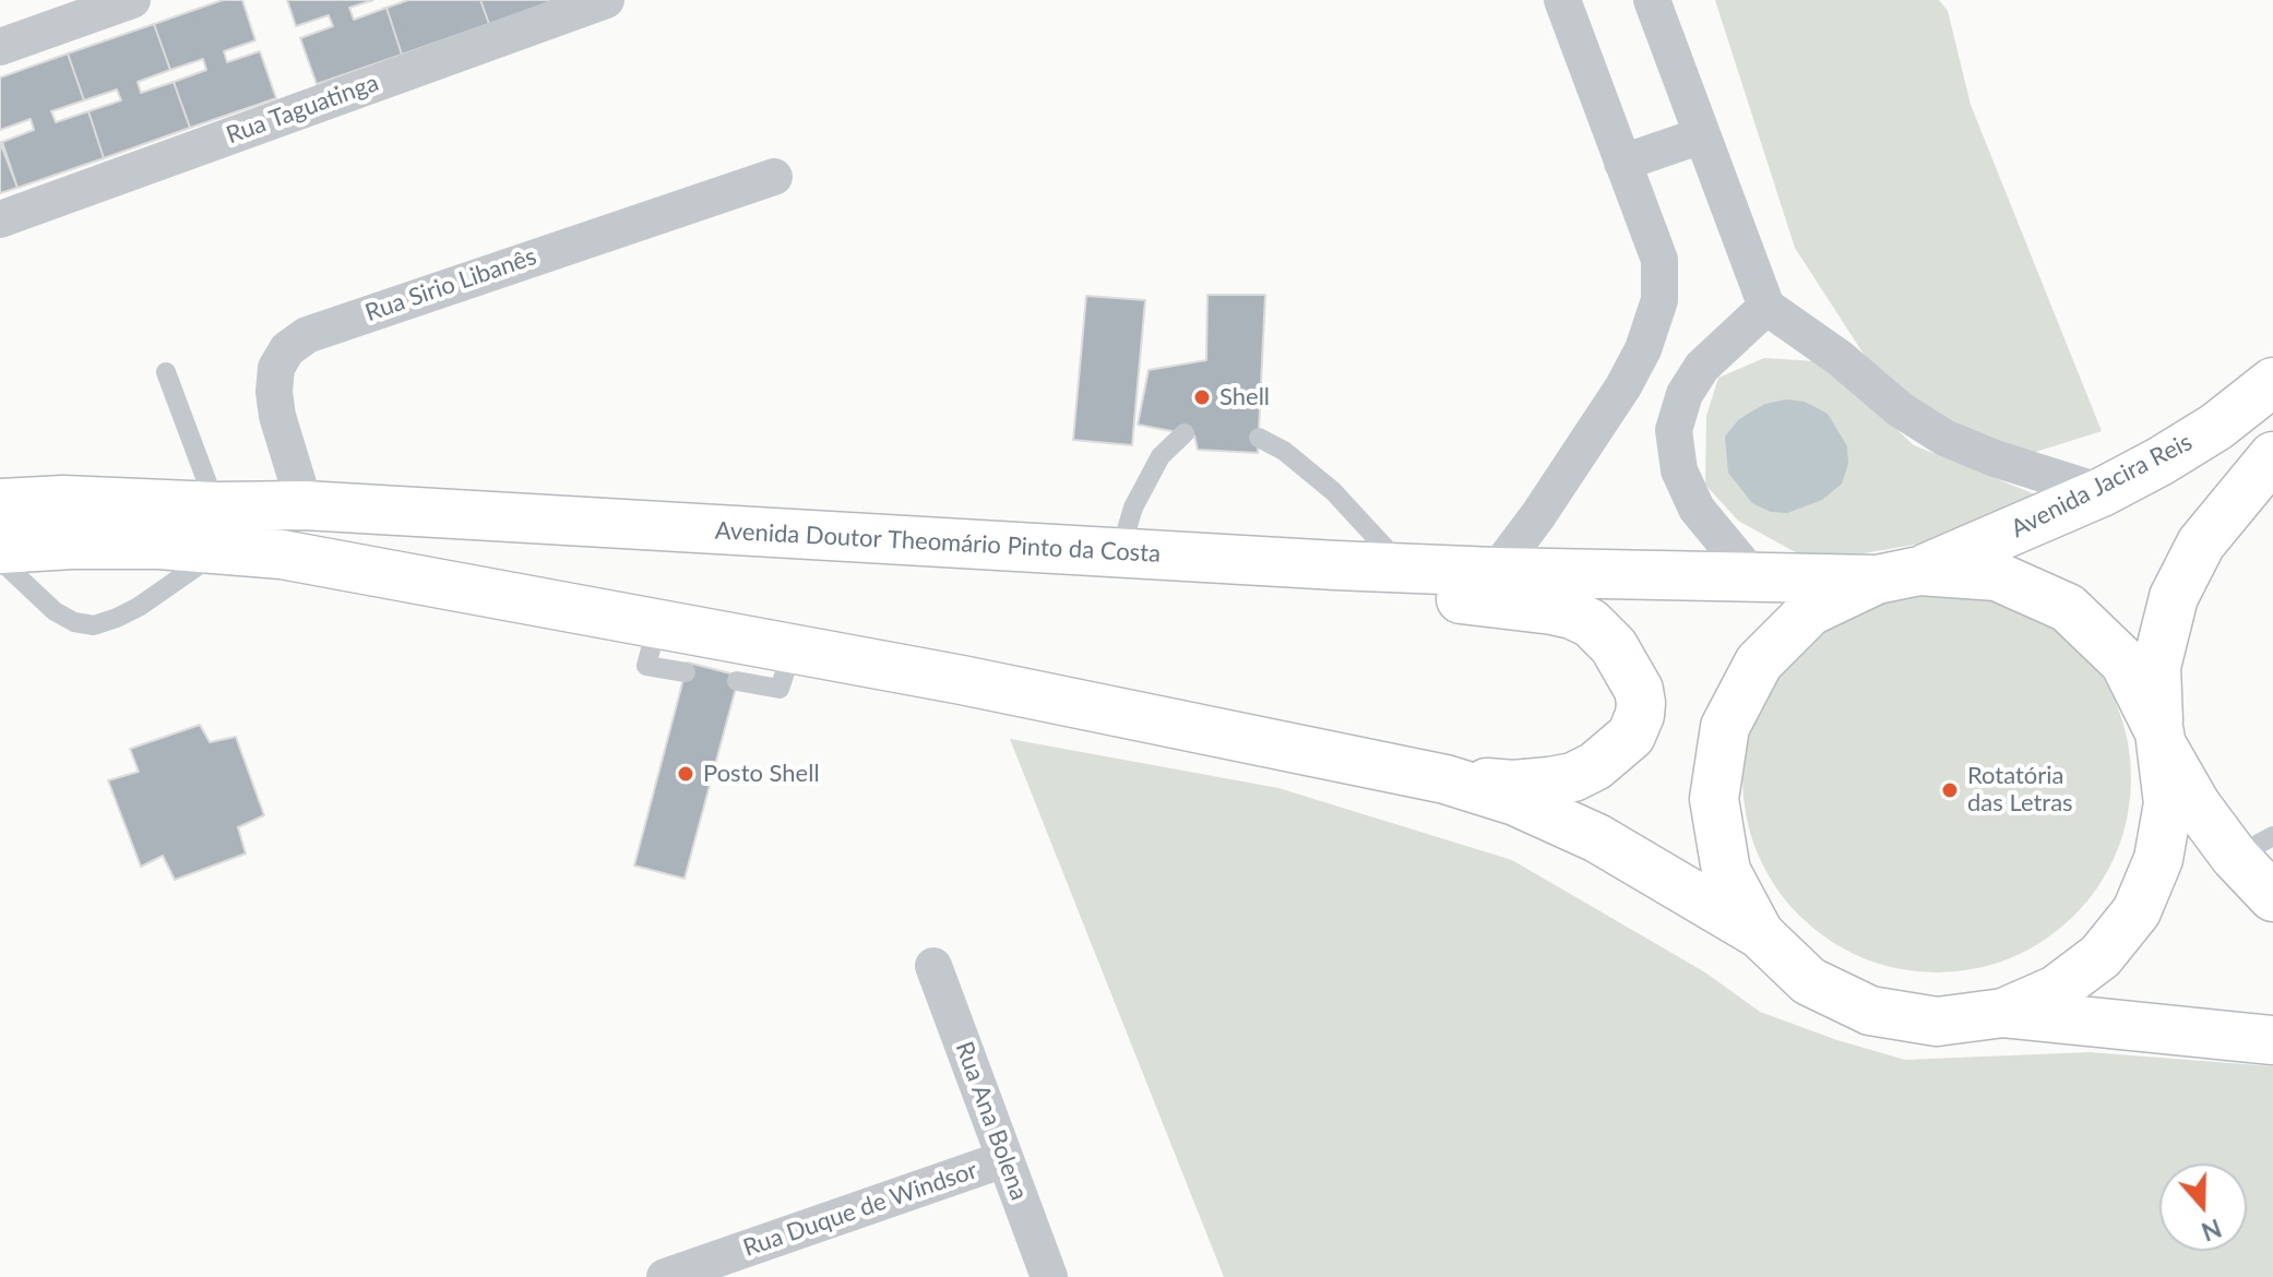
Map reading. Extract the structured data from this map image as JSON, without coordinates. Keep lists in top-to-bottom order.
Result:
{
  "streets": {
    "main road": ["Avenida Jacira Reis", "Avenida Doutor Theomário Pinto da Costa"],
    "street": [
      "Rua Taguatinga",
      "Rua Sirio Libanês",
      "Rua Ana Bolena",
      "Rua Duque de Windsor"
    ]
  },
  "crossings": [
    ["Rua Sirio Libanês", "Avenida Doutor Theomário Pinto da Costa"],
    ["Avenida Jacira Reis", "Avenida Doutor Theomário Pinto da Costa"],
    ["Rua Ana Bolena", "Rua Duque de Windsor"]
  ],
  "places": ["Shell", "Posto Shell", "Rotatória das Letras"],
  "north": "bottom"
}
